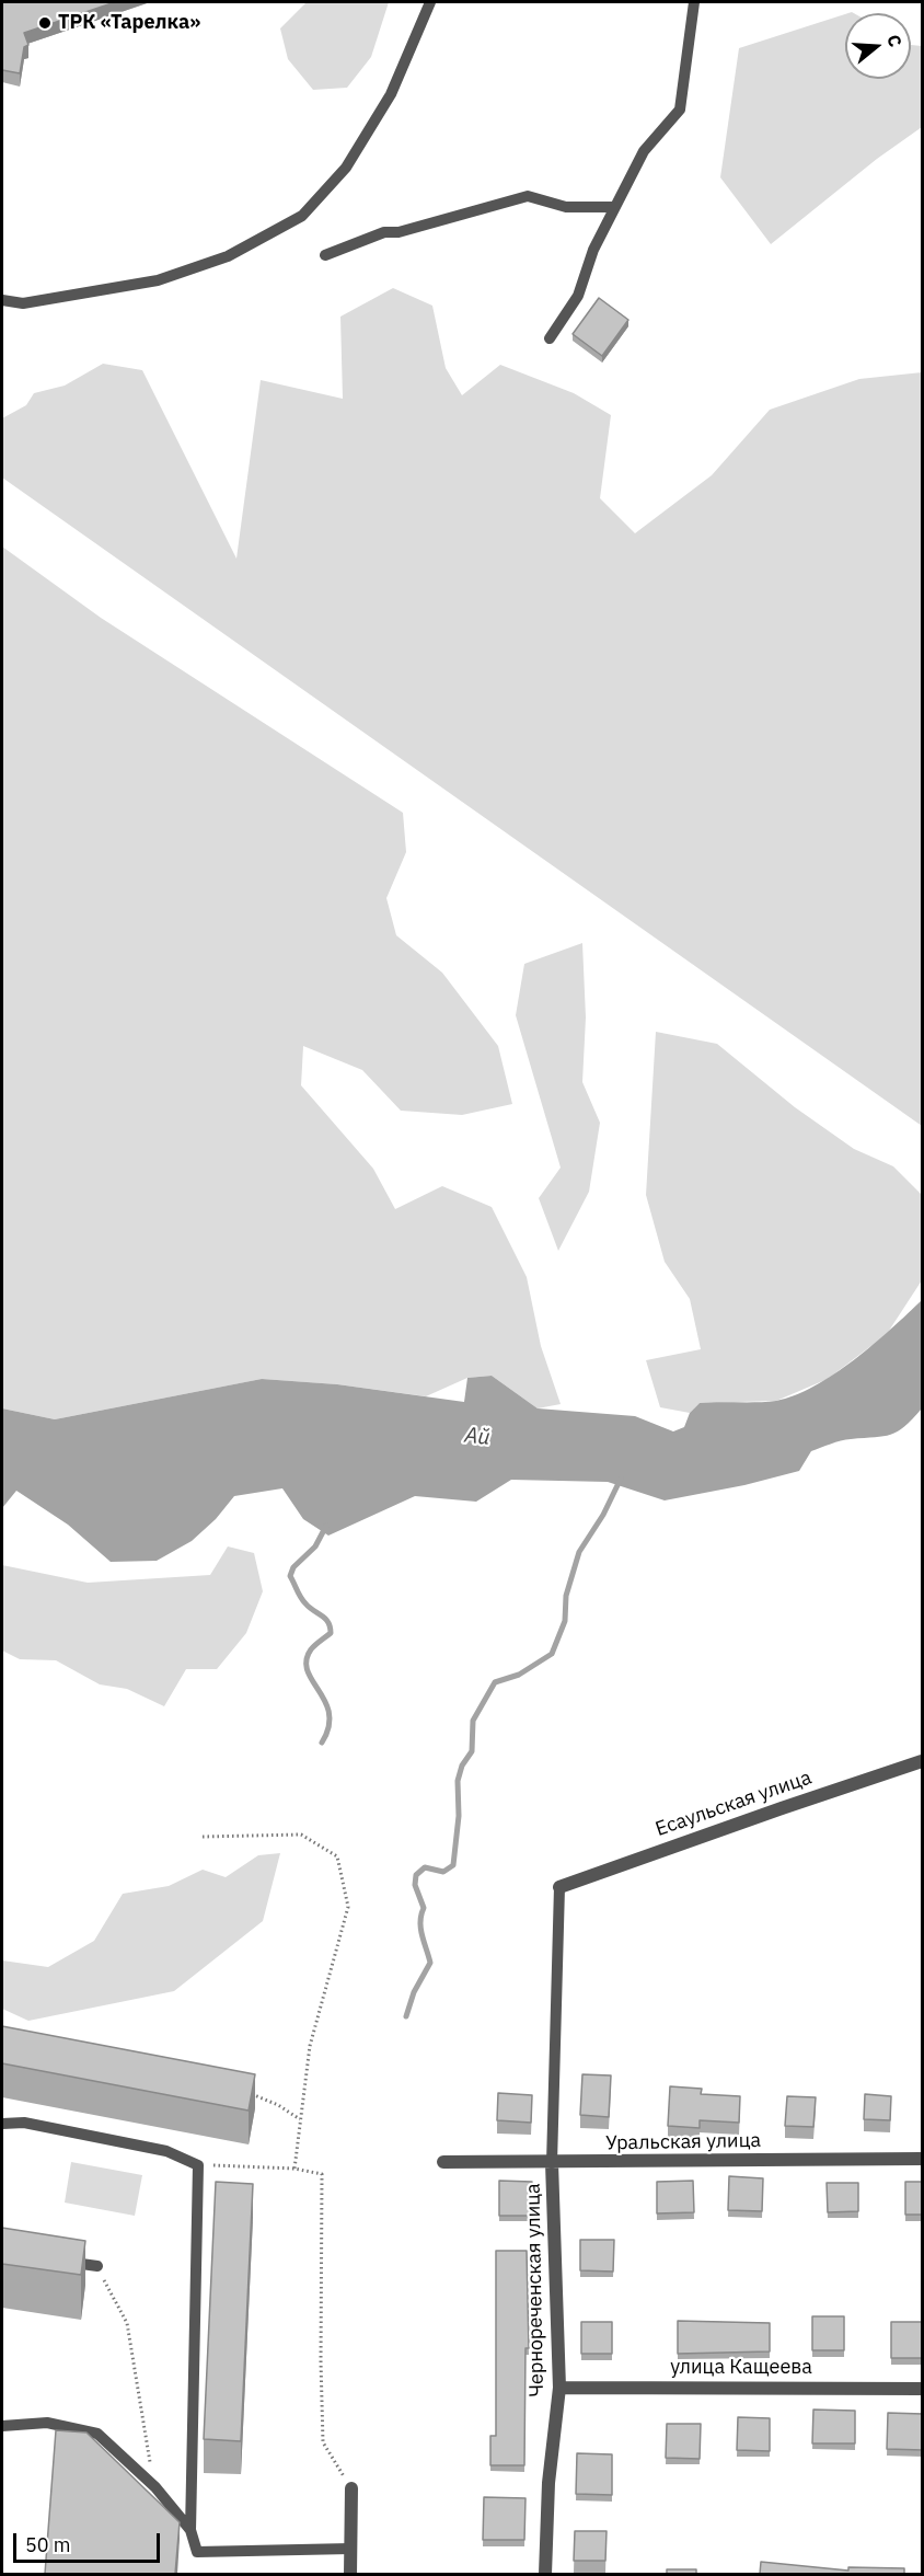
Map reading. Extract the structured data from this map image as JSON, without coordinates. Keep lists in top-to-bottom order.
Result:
{
  "streets": {
    "street": [
      "Есаульская улица",
      "Уральская улица",
      "Чернореченская улица",
      "улица Кащеева"
    ]
  },
  "crossings": [
    ["Уральская улица", "Чернореченская улица"],
    ["Чернореченская улица", "улица Кащеева"]
  ],
  "water": ["Ай"],
  "places": ["ТРК «Тарелка»"],
  "scale_bar": "50 m",
  "north": "right"
}
